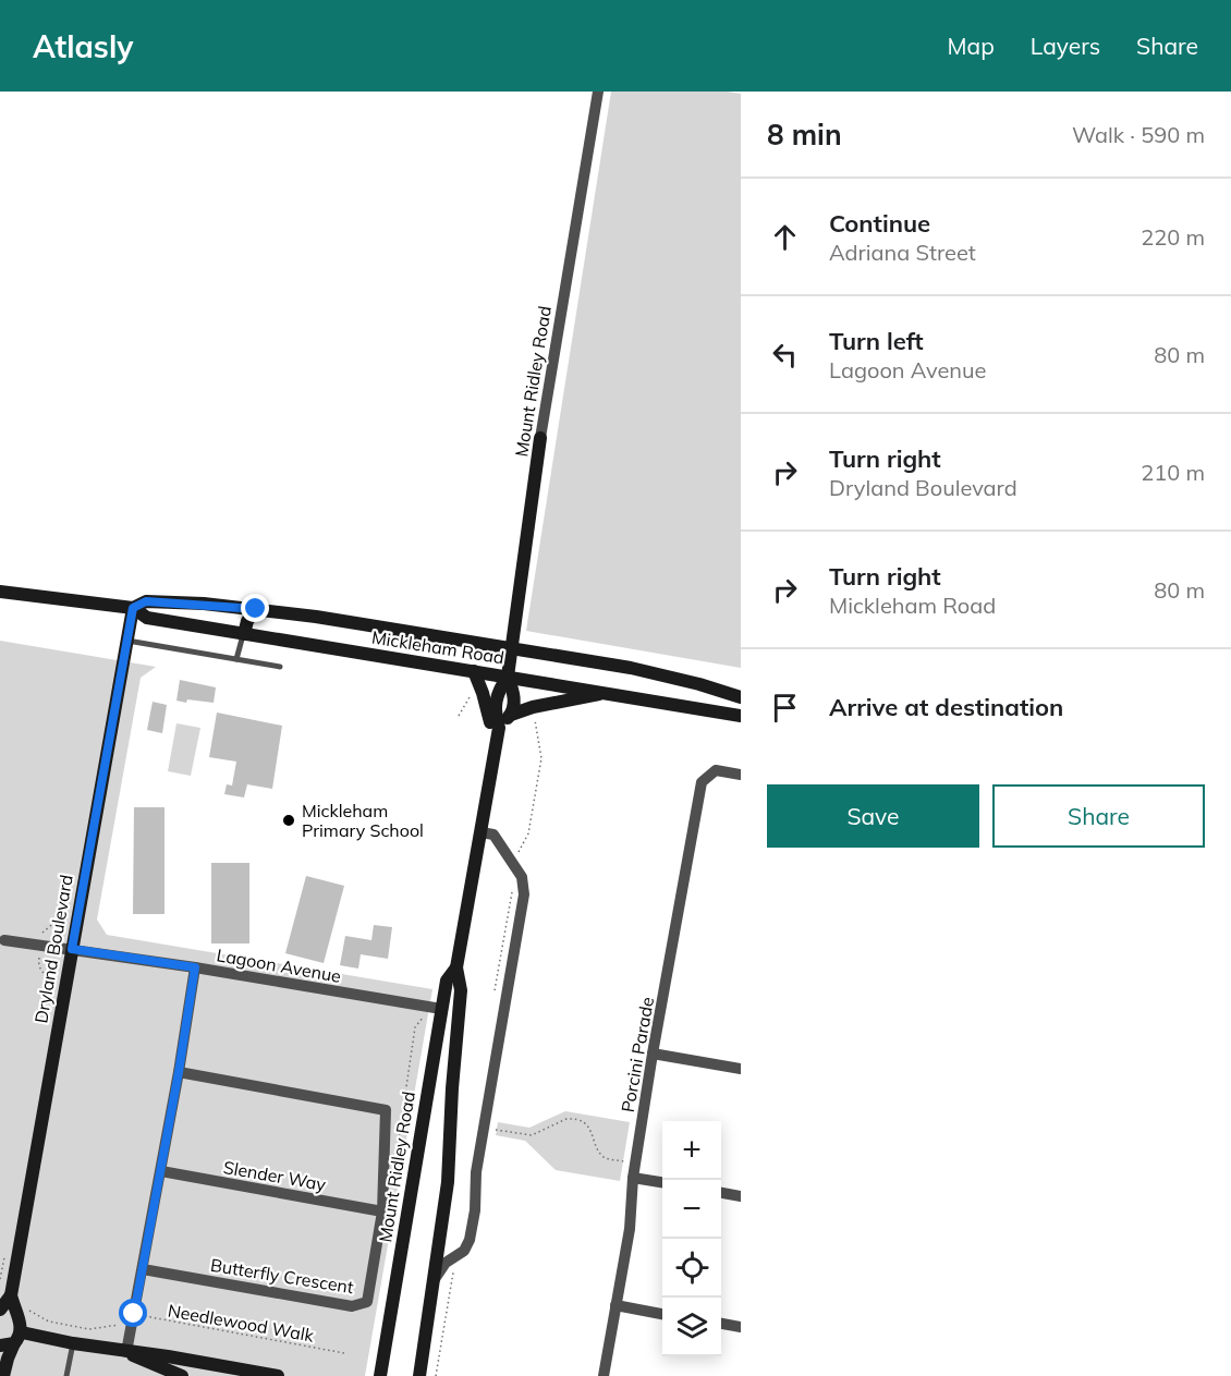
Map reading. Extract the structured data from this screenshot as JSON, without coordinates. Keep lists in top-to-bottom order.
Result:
{
  "streets": {
    "street": [
      "Mount Ridley Road",
      "Mickleham Road",
      "Dryland Boulevard",
      "Lagoon Avenue",
      "Porcini Parade",
      "Slender Way",
      "Butterfly Crescent"
    ],
    "path": ["Needlewood Walk"]
  },
  "crossings": [
    ["Mount Ridley Road", "Mickleham Road"],
    ["Mount Ridley Road", "Lagoon Avenue"],
    ["Mickleham Road", "Dryland Boulevard"],
    ["Dryland Boulevard", "Lagoon Avenue"],
    ["Slender Way", "Butterfly Crescent"]
  ],
  "places": ["Mickleham Primary School"],
  "page": {
    "header": "Atlasly",
    "nav": ["Map", "Layers", "Share"],
    "heading": ["8 min", "Walk · 590 m"],
    "list": [
      ["Continue", "Adriana Street", "220 m"],
      ["Turn left", "Lagoon Avenue", "80 m"],
      ["Turn right", "Dryland Boulevard", "210 m"],
      ["Turn right", "Mickleham Road", "80 m"],
      "Arrive at destination"
    ],
    "buttons": ["Save", "Share"],
    "map_buttons": ["+", "−"]
  }
}
